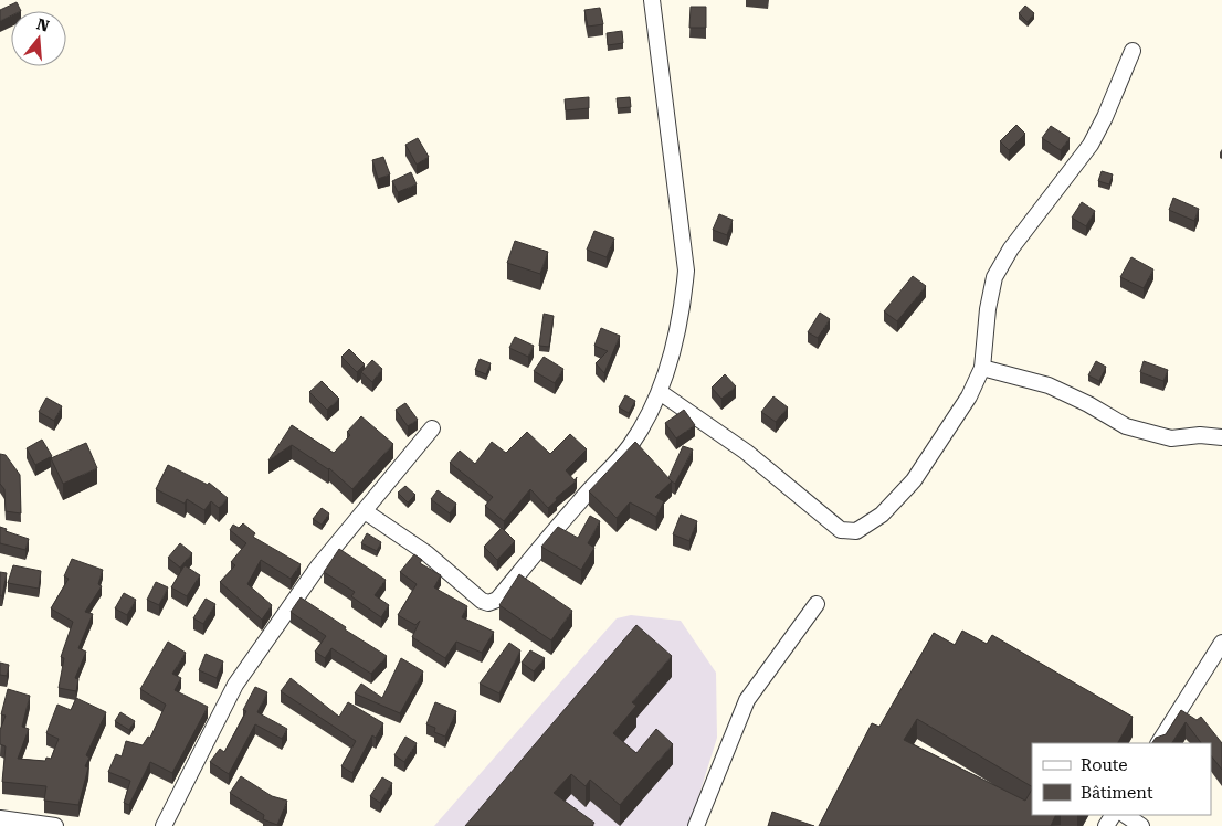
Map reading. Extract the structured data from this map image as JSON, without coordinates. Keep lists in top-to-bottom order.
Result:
{
  "legend": ["Route", "Bâtiment"],
  "north": "top"
}
